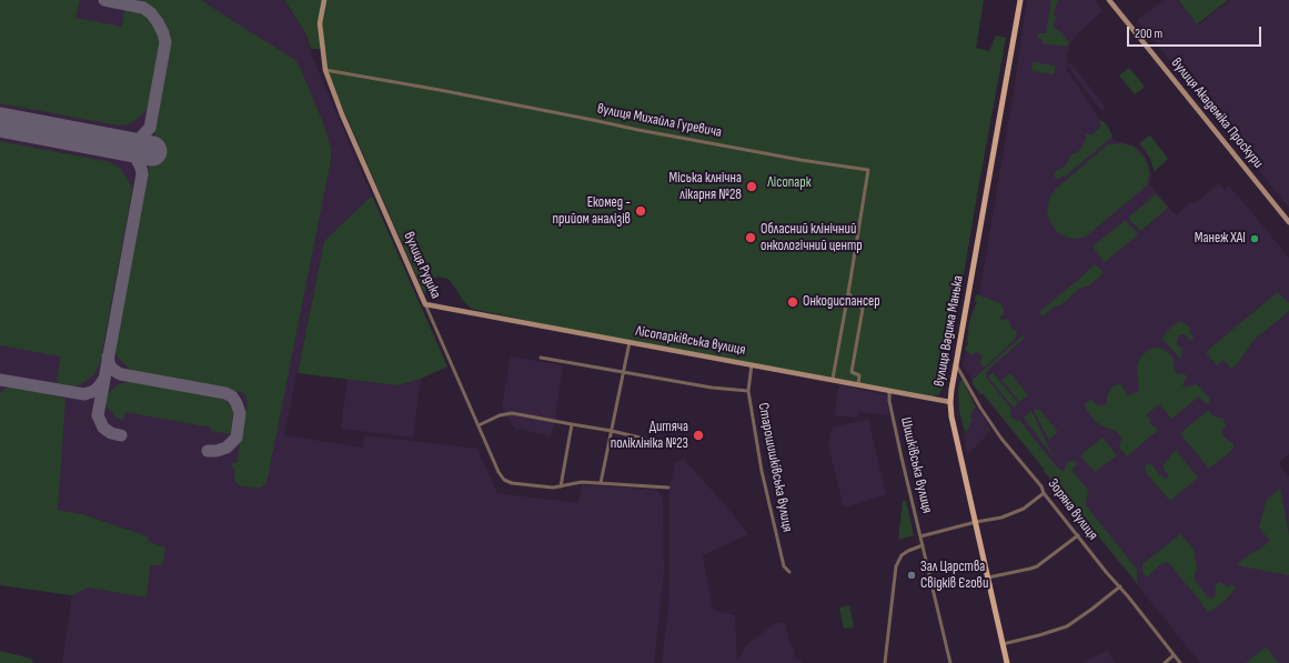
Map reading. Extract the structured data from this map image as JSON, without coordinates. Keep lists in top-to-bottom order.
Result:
{
  "streets": {
    "main road": ["вулиця Вадима Манька"],
    "street": [
      "вулиця Академіка Проскури",
      "вулиця Михайла Гуревича",
      "вулиця Рудика",
      "Лісопарківська вулиця",
      "Шишківська вулиця",
      "Старошишківська вулиця",
      "Зоряна вулиця"
    ]
  },
  "crossings": [
    ["вулиця Михайла Гуревича", "вулиця Рудика"],
    ["вулиця Михайла Гуревича", "Лісопарківська вулиця"],
    ["вулиця Рудика", "Лісопарківська вулиця"],
    ["вулиця Вадима Манька", "Лісопарківська вулиця"],
    ["вулиця Вадима Манька", "Зоряна вулиця"],
    ["Лісопарківська вулиця", "Шишківська вулиця"],
    ["Лісопарківська вулиця", "Старошишківська вулиця"]
  ],
  "parks": ["Лісопарк"],
  "places": [
    "Міська клнічна лікарня №28",
    "Екомед - прийом аналізів",
    "Обласний клінічний онкологічний центр",
    "Манеж ХАІ",
    "Онкодиспансер",
    "Дитяча поліклініка №23",
    "Зал Царства Свідків Єгови"
  ],
  "scale_bar": "200 m"
}
